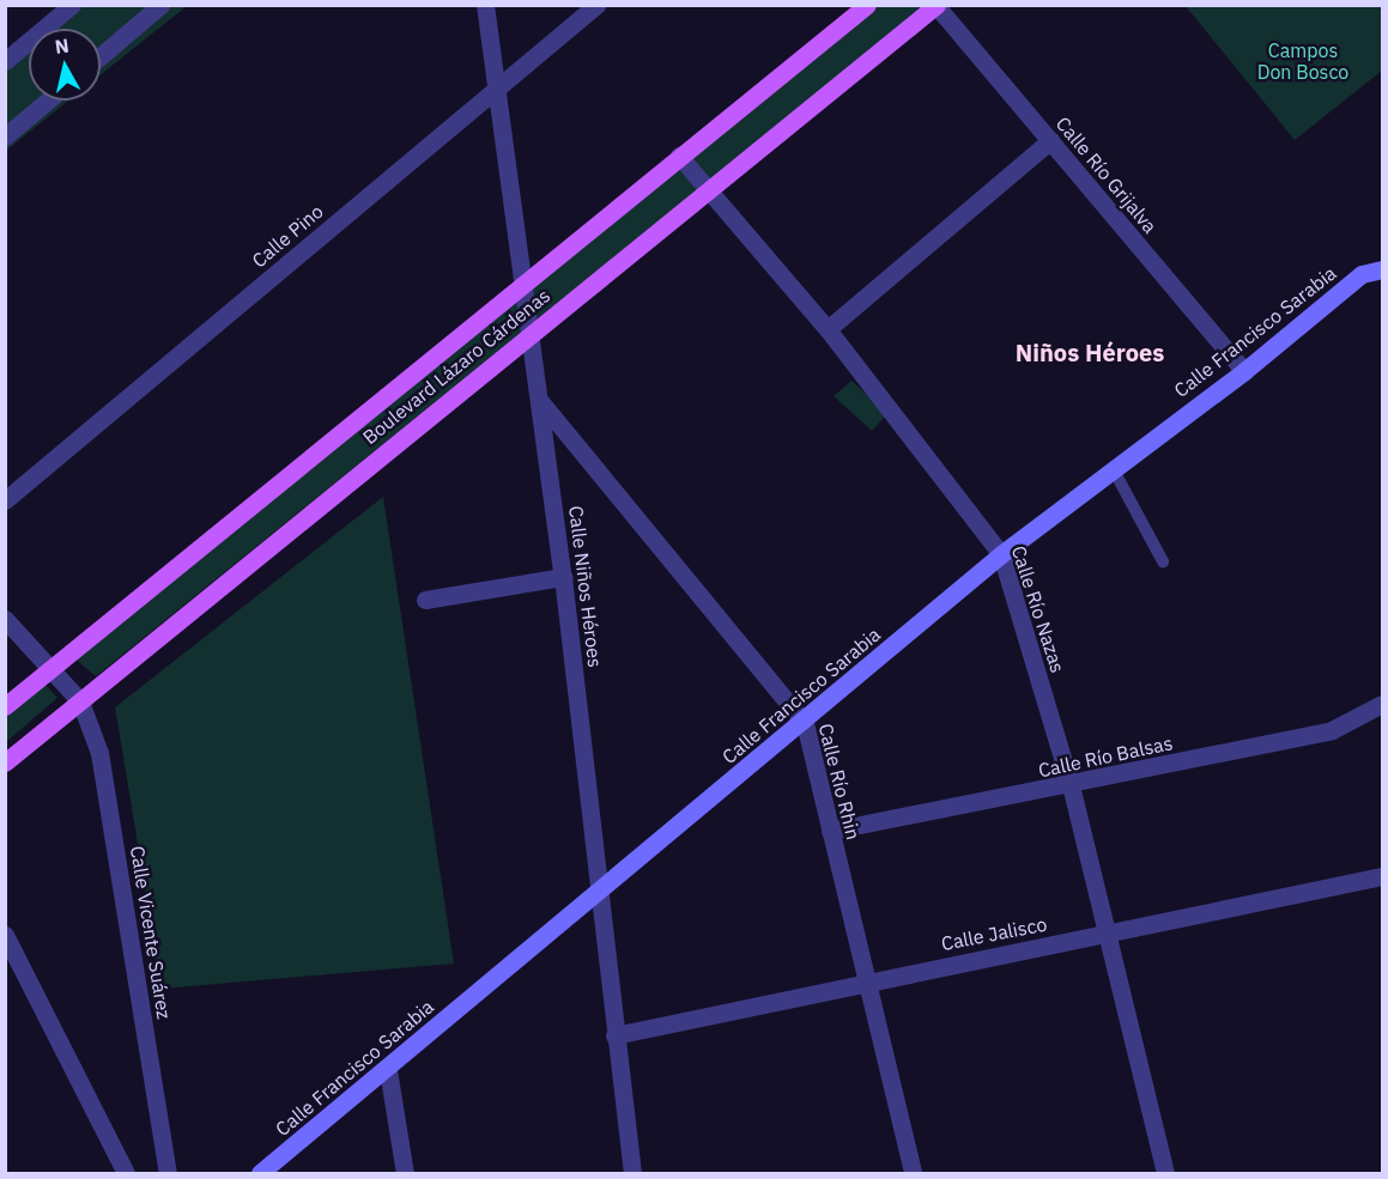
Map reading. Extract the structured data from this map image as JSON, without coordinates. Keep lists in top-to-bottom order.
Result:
{
  "streets": {
    "main road": ["Boulevard Lázaro Cárdenas"],
    "street": [
      "Calle Río Grijalva",
      "Calle Pino",
      "Calle Francisco Sarabia",
      "Calle Niños Héroes",
      "Calle Río Nazas",
      "Calle Río Balsas",
      "Calle Río Rhin",
      "Calle Vicente Suárez",
      "Calle Jalisco"
    ]
  },
  "crossings": [
    ["Calle Río Grijalva", "Calle Francisco Sarabia"],
    ["Calle Río Grijalva", "Boulevard Lázaro Cárdenas"],
    ["Calle Pino", "Calle Niños Héroes"],
    ["Calle Francisco Sarabia", "Calle Niños Héroes"],
    ["Calle Francisco Sarabia", "Calle Río Nazas"],
    ["Calle Francisco Sarabia", "Calle Río Rhin"],
    ["Boulevard Lázaro Cárdenas", "Calle Niños Héroes"],
    ["Boulevard Lázaro Cárdenas", "Calle Río Nazas"],
    ["Boulevard Lázaro Cárdenas", "Calle Vicente Suárez"],
    ["Calle Niños Héroes", "Calle Río Rhin"],
    ["Calle Niños Héroes", "Calle Jalisco"],
    ["Calle Río Nazas", "Calle Río Balsas"],
    ["Calle Río Nazas", "Calle Jalisco"],
    ["Calle Río Balsas", "Calle Río Rhin"],
    ["Calle Río Rhin", "Calle Jalisco"]
  ],
  "districts": ["Niños Héroes"],
  "parks": ["Campos Don Bosco"],
  "north": "top"
}
